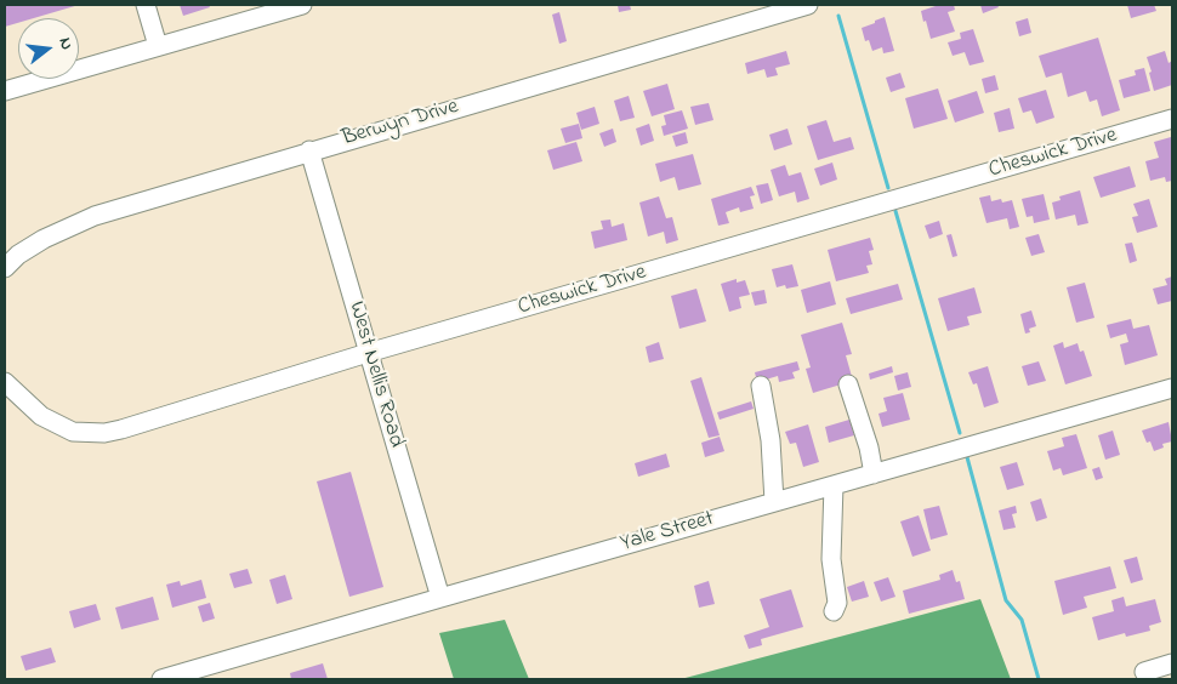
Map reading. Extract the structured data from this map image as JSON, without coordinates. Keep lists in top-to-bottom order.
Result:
{
  "streets": {
    "street": [
      "Berwyn Drive",
      "Cheswick Drive",
      "West Nellis Road",
      "Yale Street"
    ]
  },
  "crossings": [
    ["Berwyn Drive", "West Nellis Road"],
    ["Cheswick Drive", "West Nellis Road"],
    ["West Nellis Road", "Yale Street"]
  ],
  "north": "right"
}
